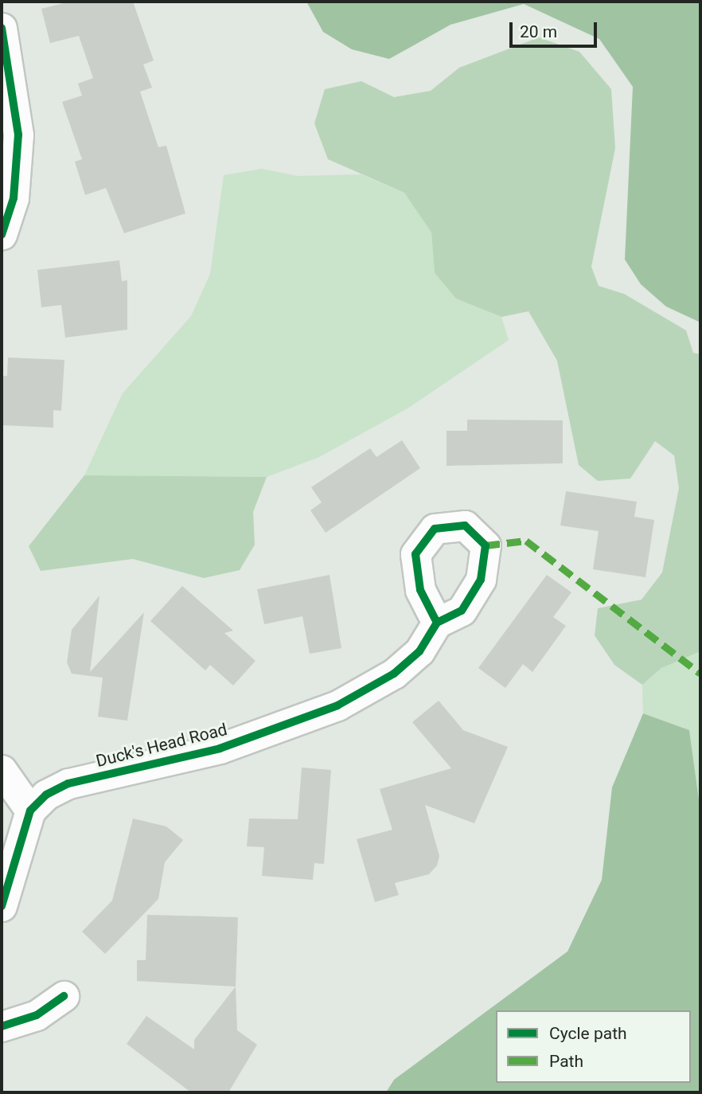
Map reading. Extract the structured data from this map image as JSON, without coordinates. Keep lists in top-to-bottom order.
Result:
{
  "streets": {
    "street": ["Duck's Head Road"]
  },
  "legend": ["Cycle path", "Path"],
  "scale_bar": "20 m"
}
